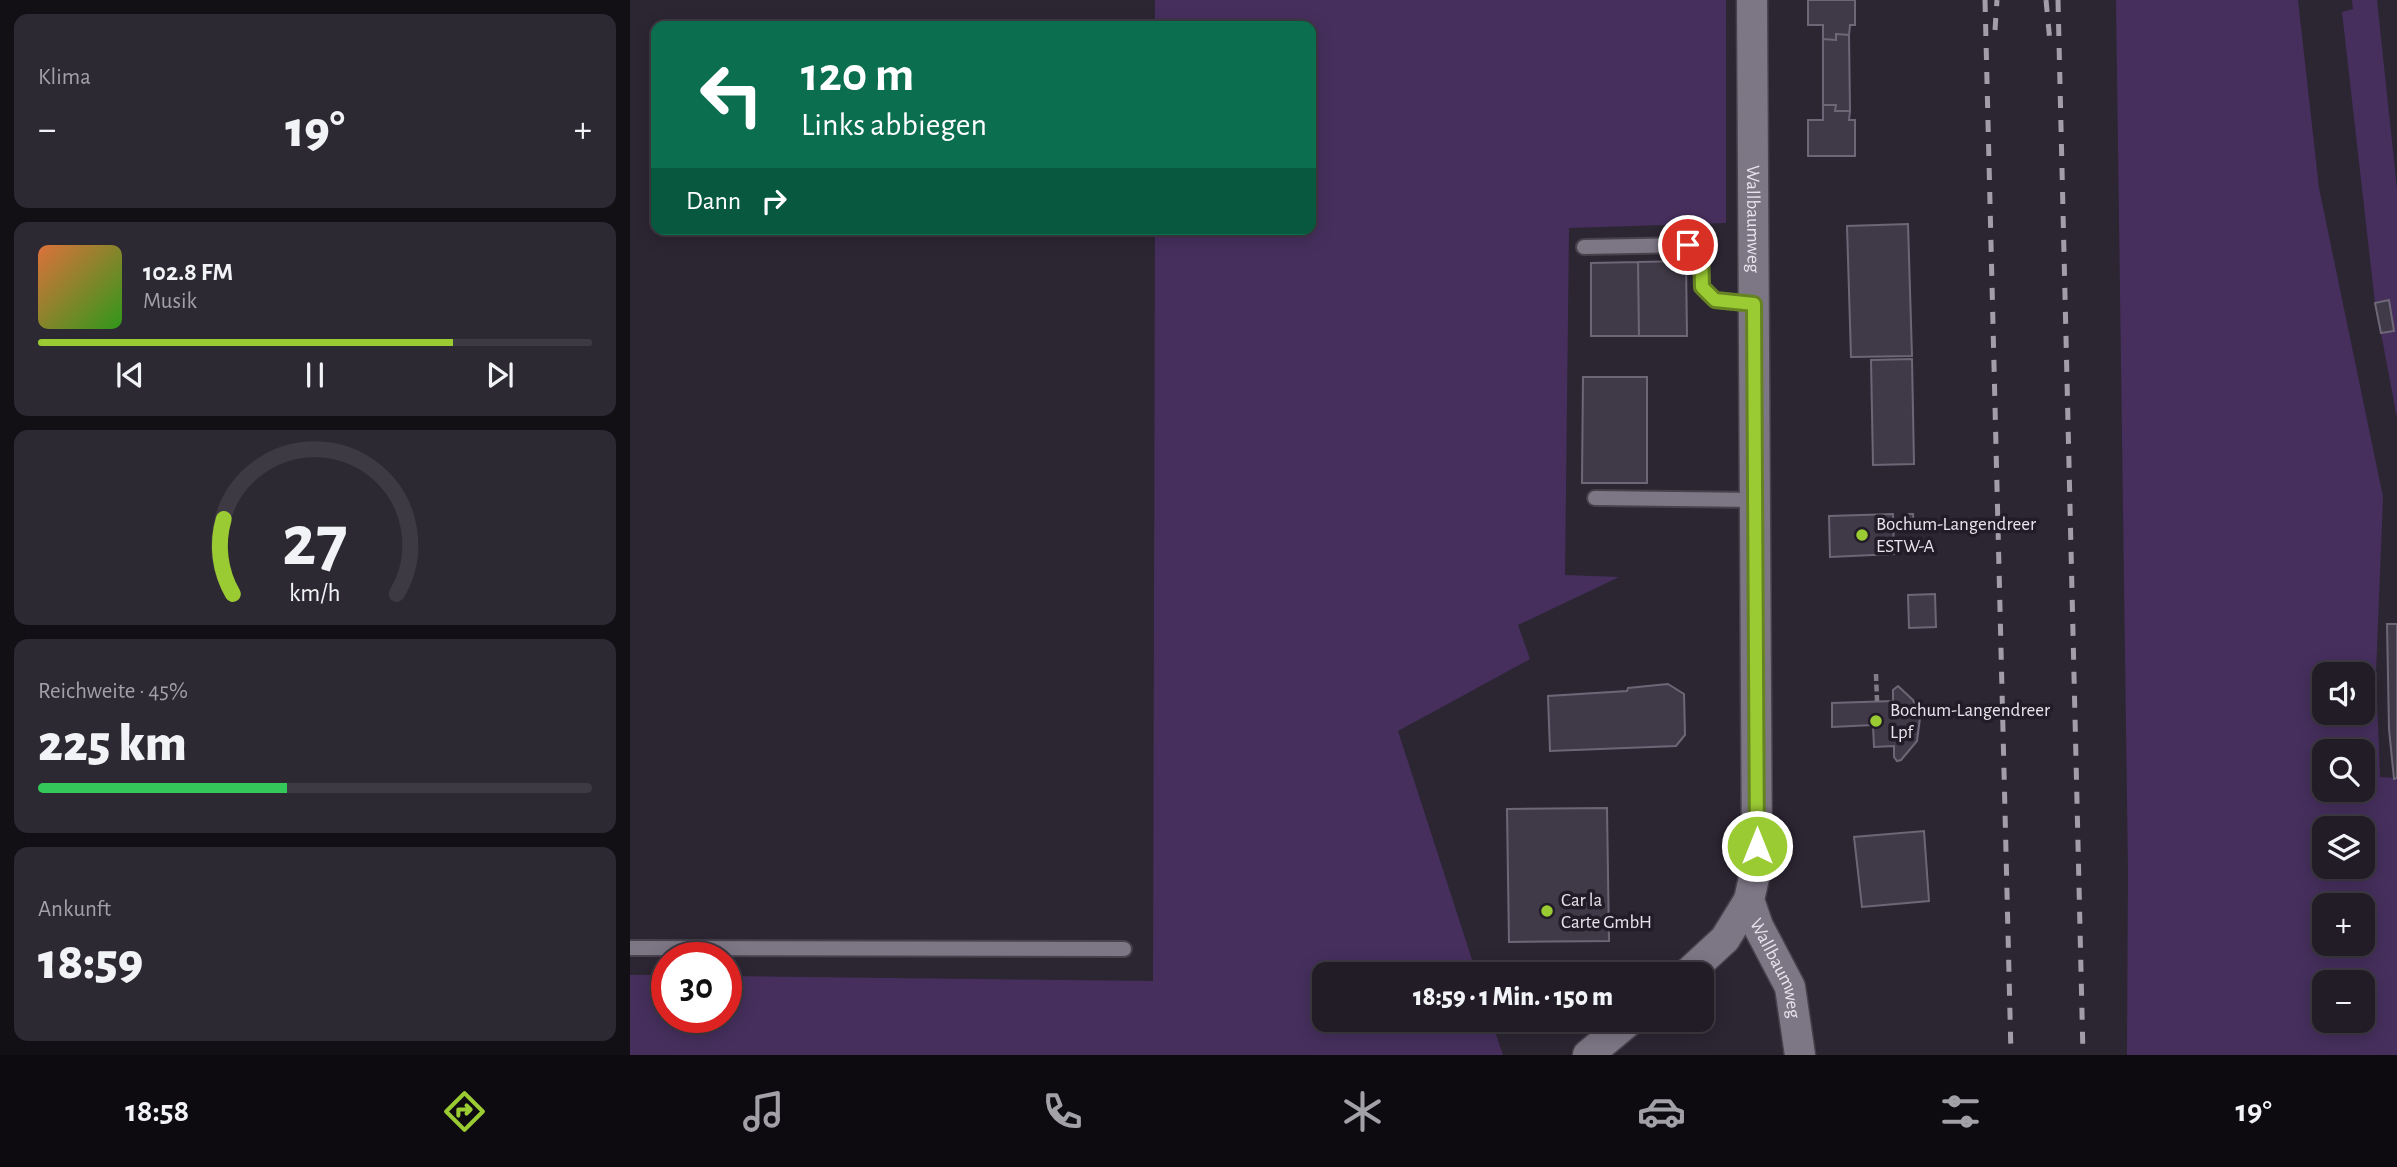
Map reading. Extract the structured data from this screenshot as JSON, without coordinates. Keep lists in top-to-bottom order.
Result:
{
  "streets": {
    "street": ["Wallbaumweg"]
  },
  "places": ["Bochum-Langendreer ESTW-A", "Bochum-Langendreer Lpf", "Car la Carte GmbH"],
  "page": {
    "tile": [
      "Klima",
      ["Reichweite · 45%", "225 km"],
      ["Ankunft", "18:59"]
    ],
    "turn": ["120 m", "Links abbiegen"],
    "heat": ["−", "19°", "+"],
    "then": "Dann",
    "song": ["102.8 FM", "Musik"],
    "map_buttons": ["+", "−"],
    "limit": "30",
    "trip": "18:59 · 1 Min. · 150 m",
    "tabs": ["18:58", "19°"],
    "gauge": ["27", "km/h"]
  }
}
